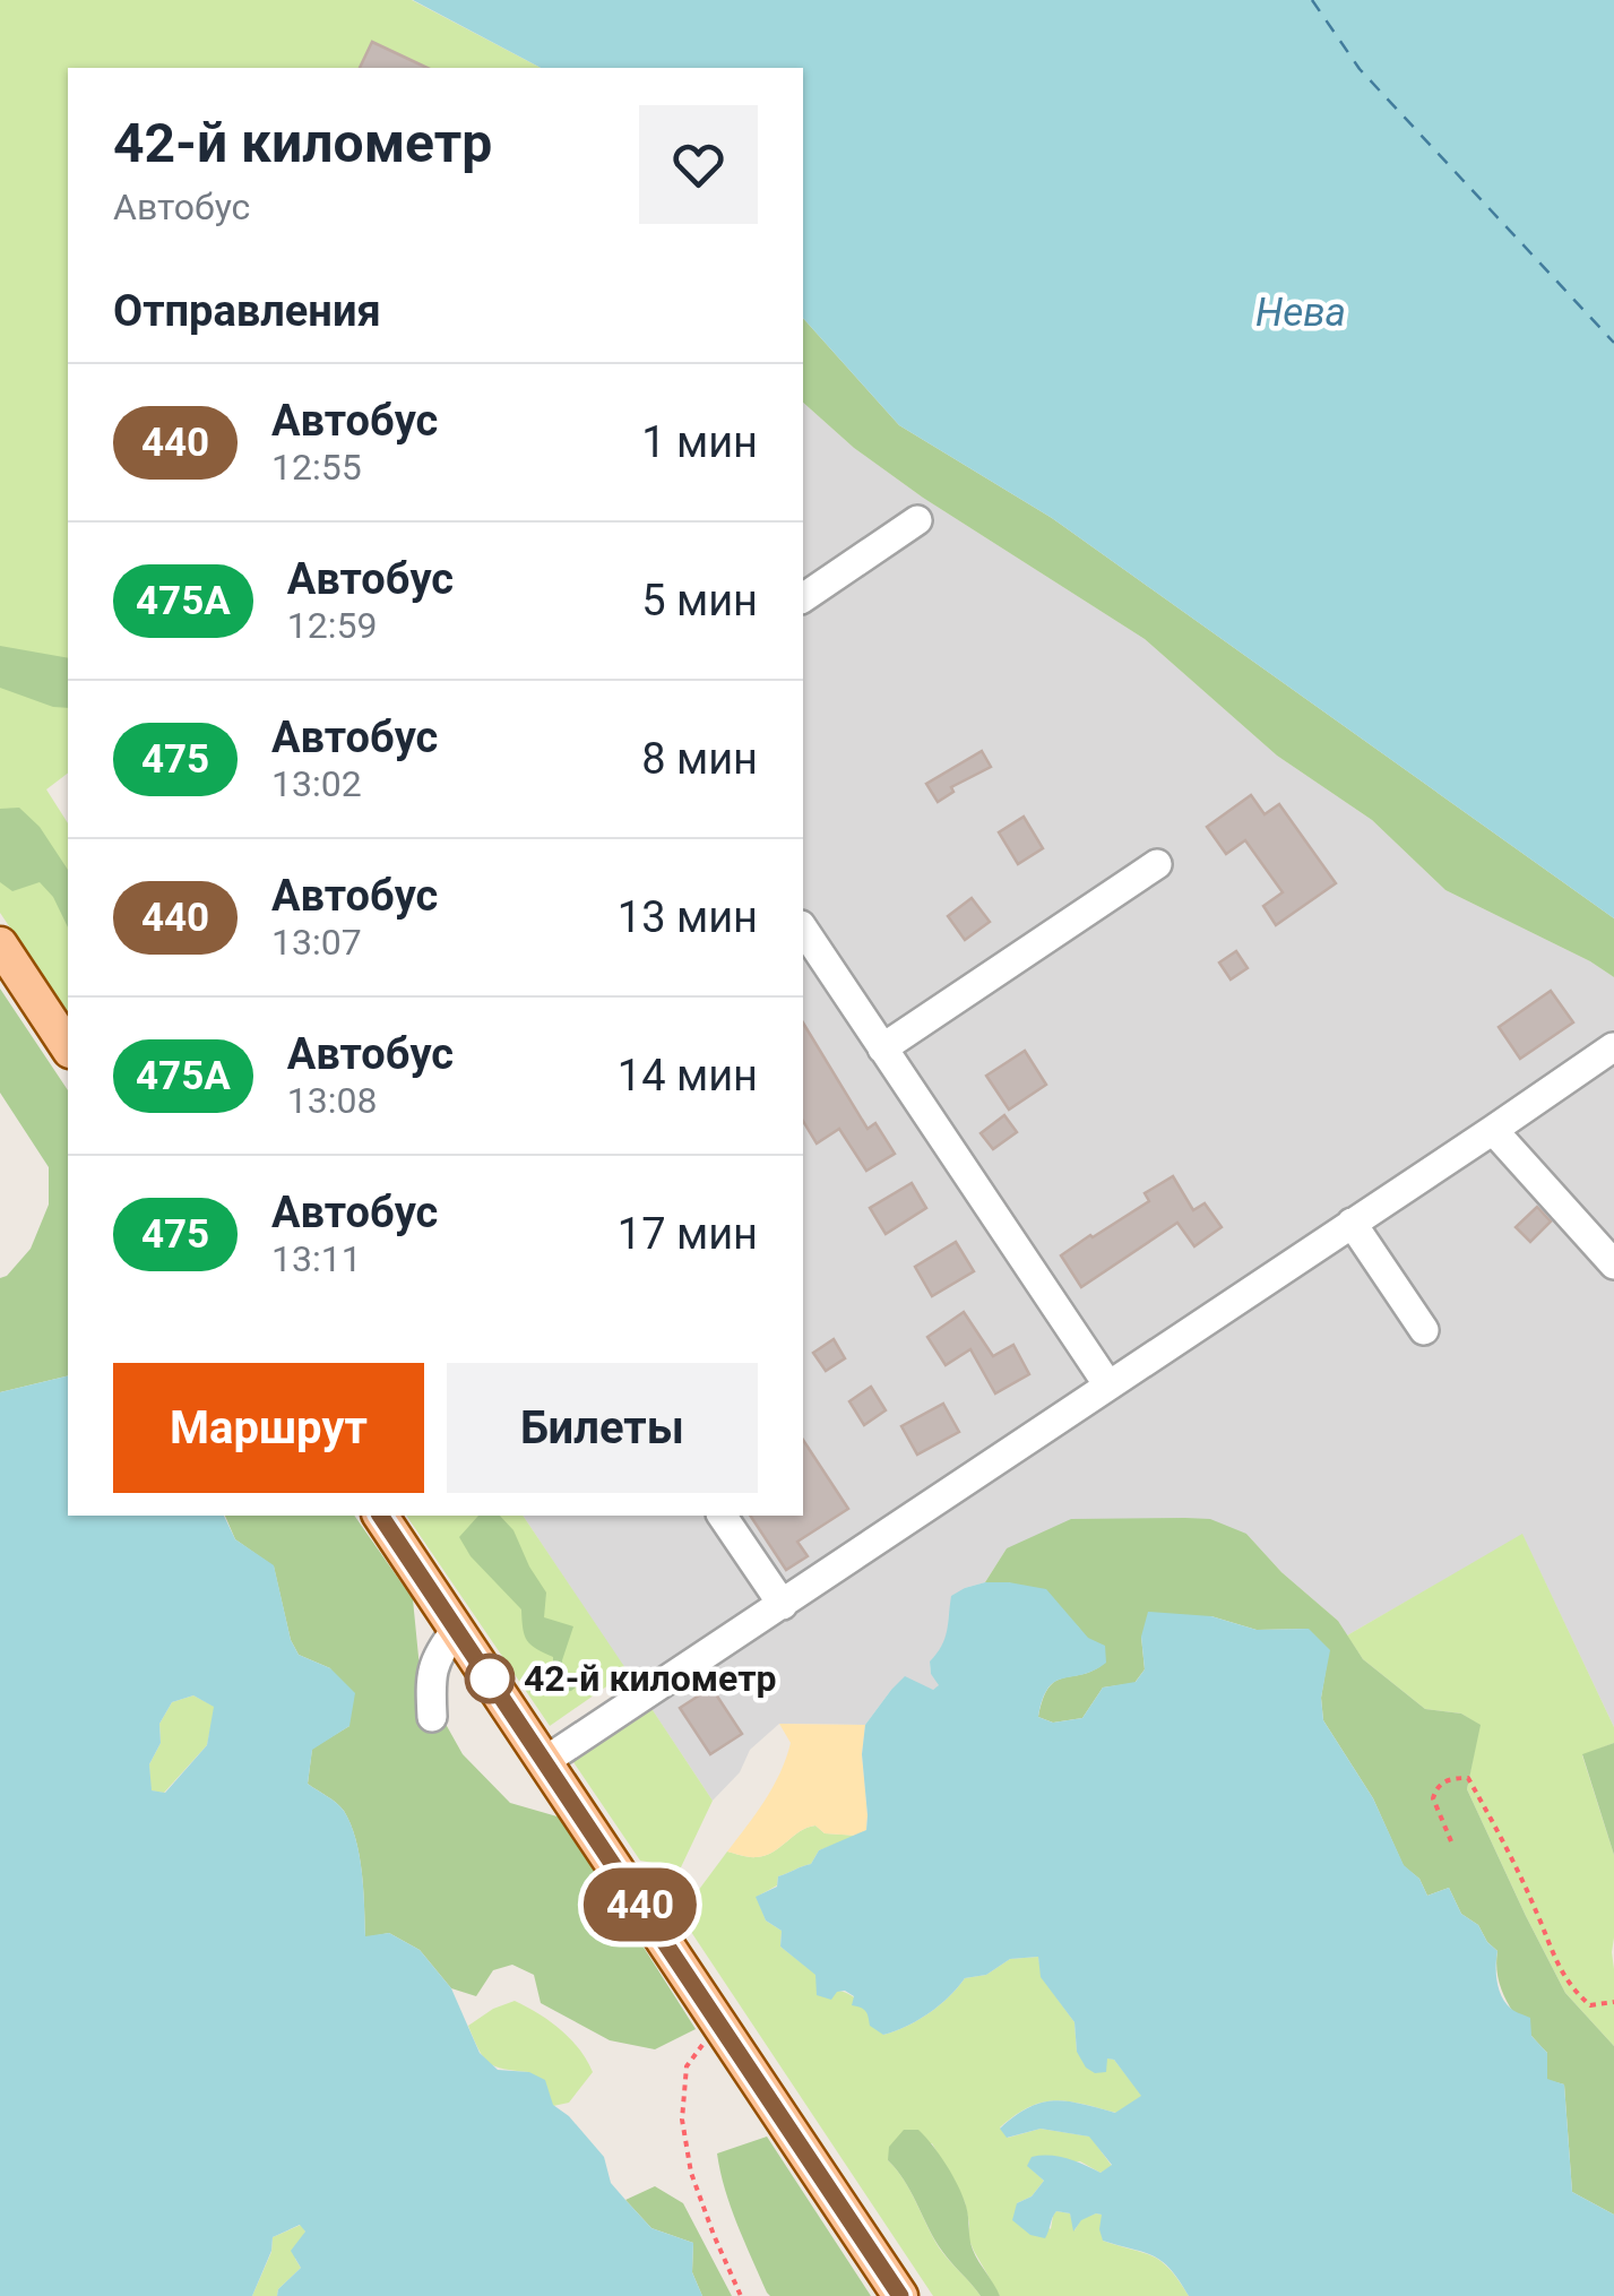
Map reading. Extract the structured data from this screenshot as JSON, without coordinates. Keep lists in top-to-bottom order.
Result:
{
  "water": ["Нева"],
  "places": ["42-й километр"],
  "lines": ["bus line 440"],
  "page": {
    "on_map": "440",
    "heading": [
      ["42-й километр", "Автобус"],
      "Отправления"
    ],
    "list": [
      {
        "mark": "440",
        "name": "Автобус",
        "note": "12:55",
        "value": "1 мин"
      },
      {
        "mark": "475А",
        "name": "Автобус",
        "note": "12:59",
        "value": "5 мин"
      },
      {
        "mark": "475",
        "name": "Автобус",
        "note": "13:02",
        "value": "8 мин"
      },
      {
        "mark": "440",
        "name": "Автобус",
        "note": "13:07",
        "value": "13 мин"
      },
      {
        "mark": "475А",
        "name": "Автобус",
        "note": "13:08",
        "value": "14 мин"
      },
      {
        "mark": "475",
        "name": "Автобус",
        "note": "13:11",
        "value": "17 мин"
      }
    ],
    "buttons": ["Маршрут", "Билеты"]
  }
}
